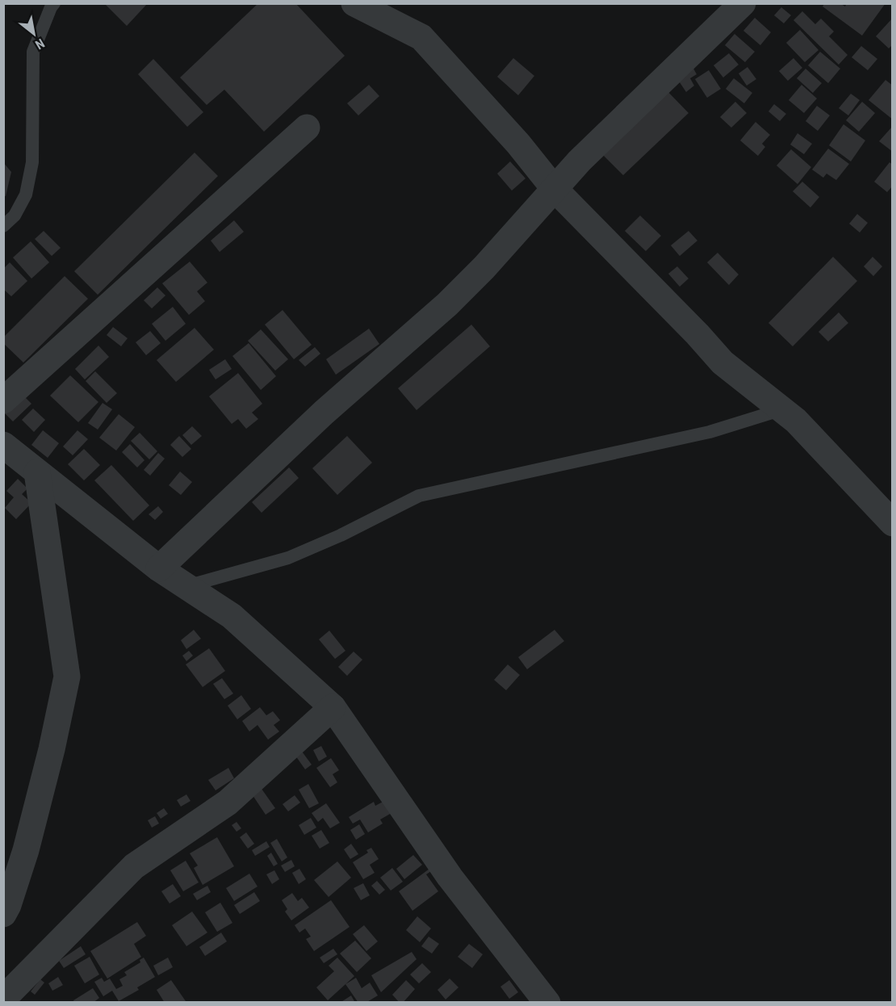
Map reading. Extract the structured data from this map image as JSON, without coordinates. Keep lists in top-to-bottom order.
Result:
{
  "north": "bottom right"
}
